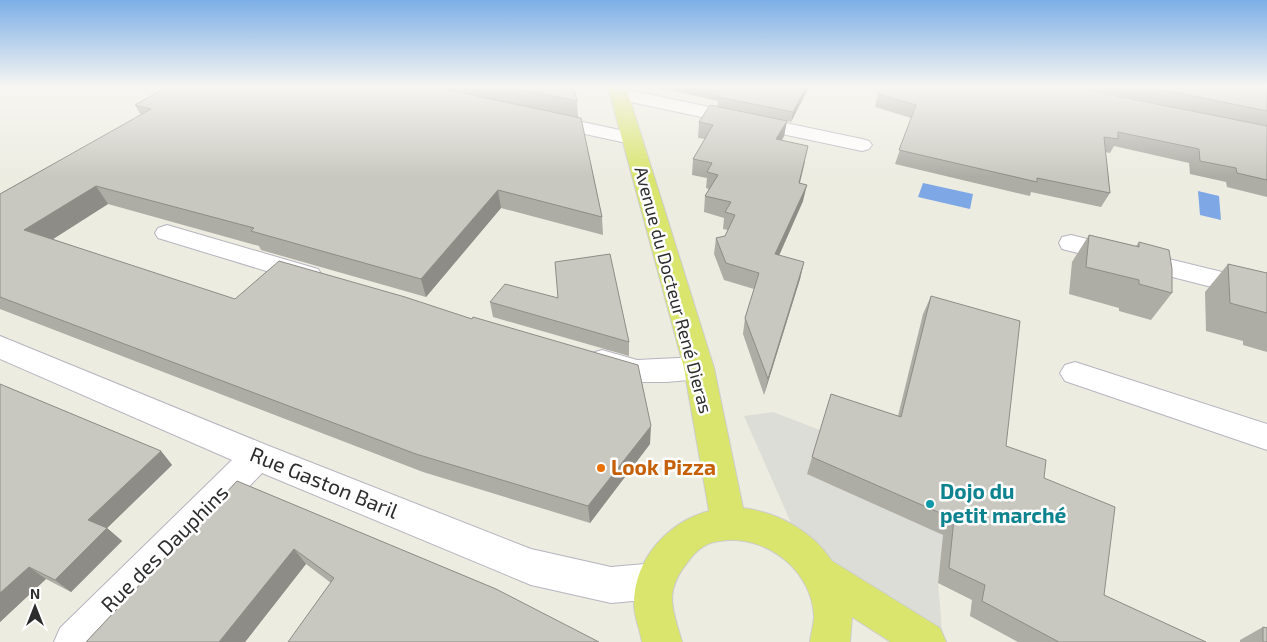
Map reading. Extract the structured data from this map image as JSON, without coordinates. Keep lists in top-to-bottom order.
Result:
{
  "streets": {
    "main road": ["Avenue du Docteur René Dieras"],
    "street": ["Rue Gaston Baril", "Rue des Dauphins"]
  },
  "crossings": [
    ["Rue Gaston Baril", "Rue des Dauphins"]
  ],
  "places": ["Look Pizza", "Dojo du petit marché"],
  "north": "top"
}
